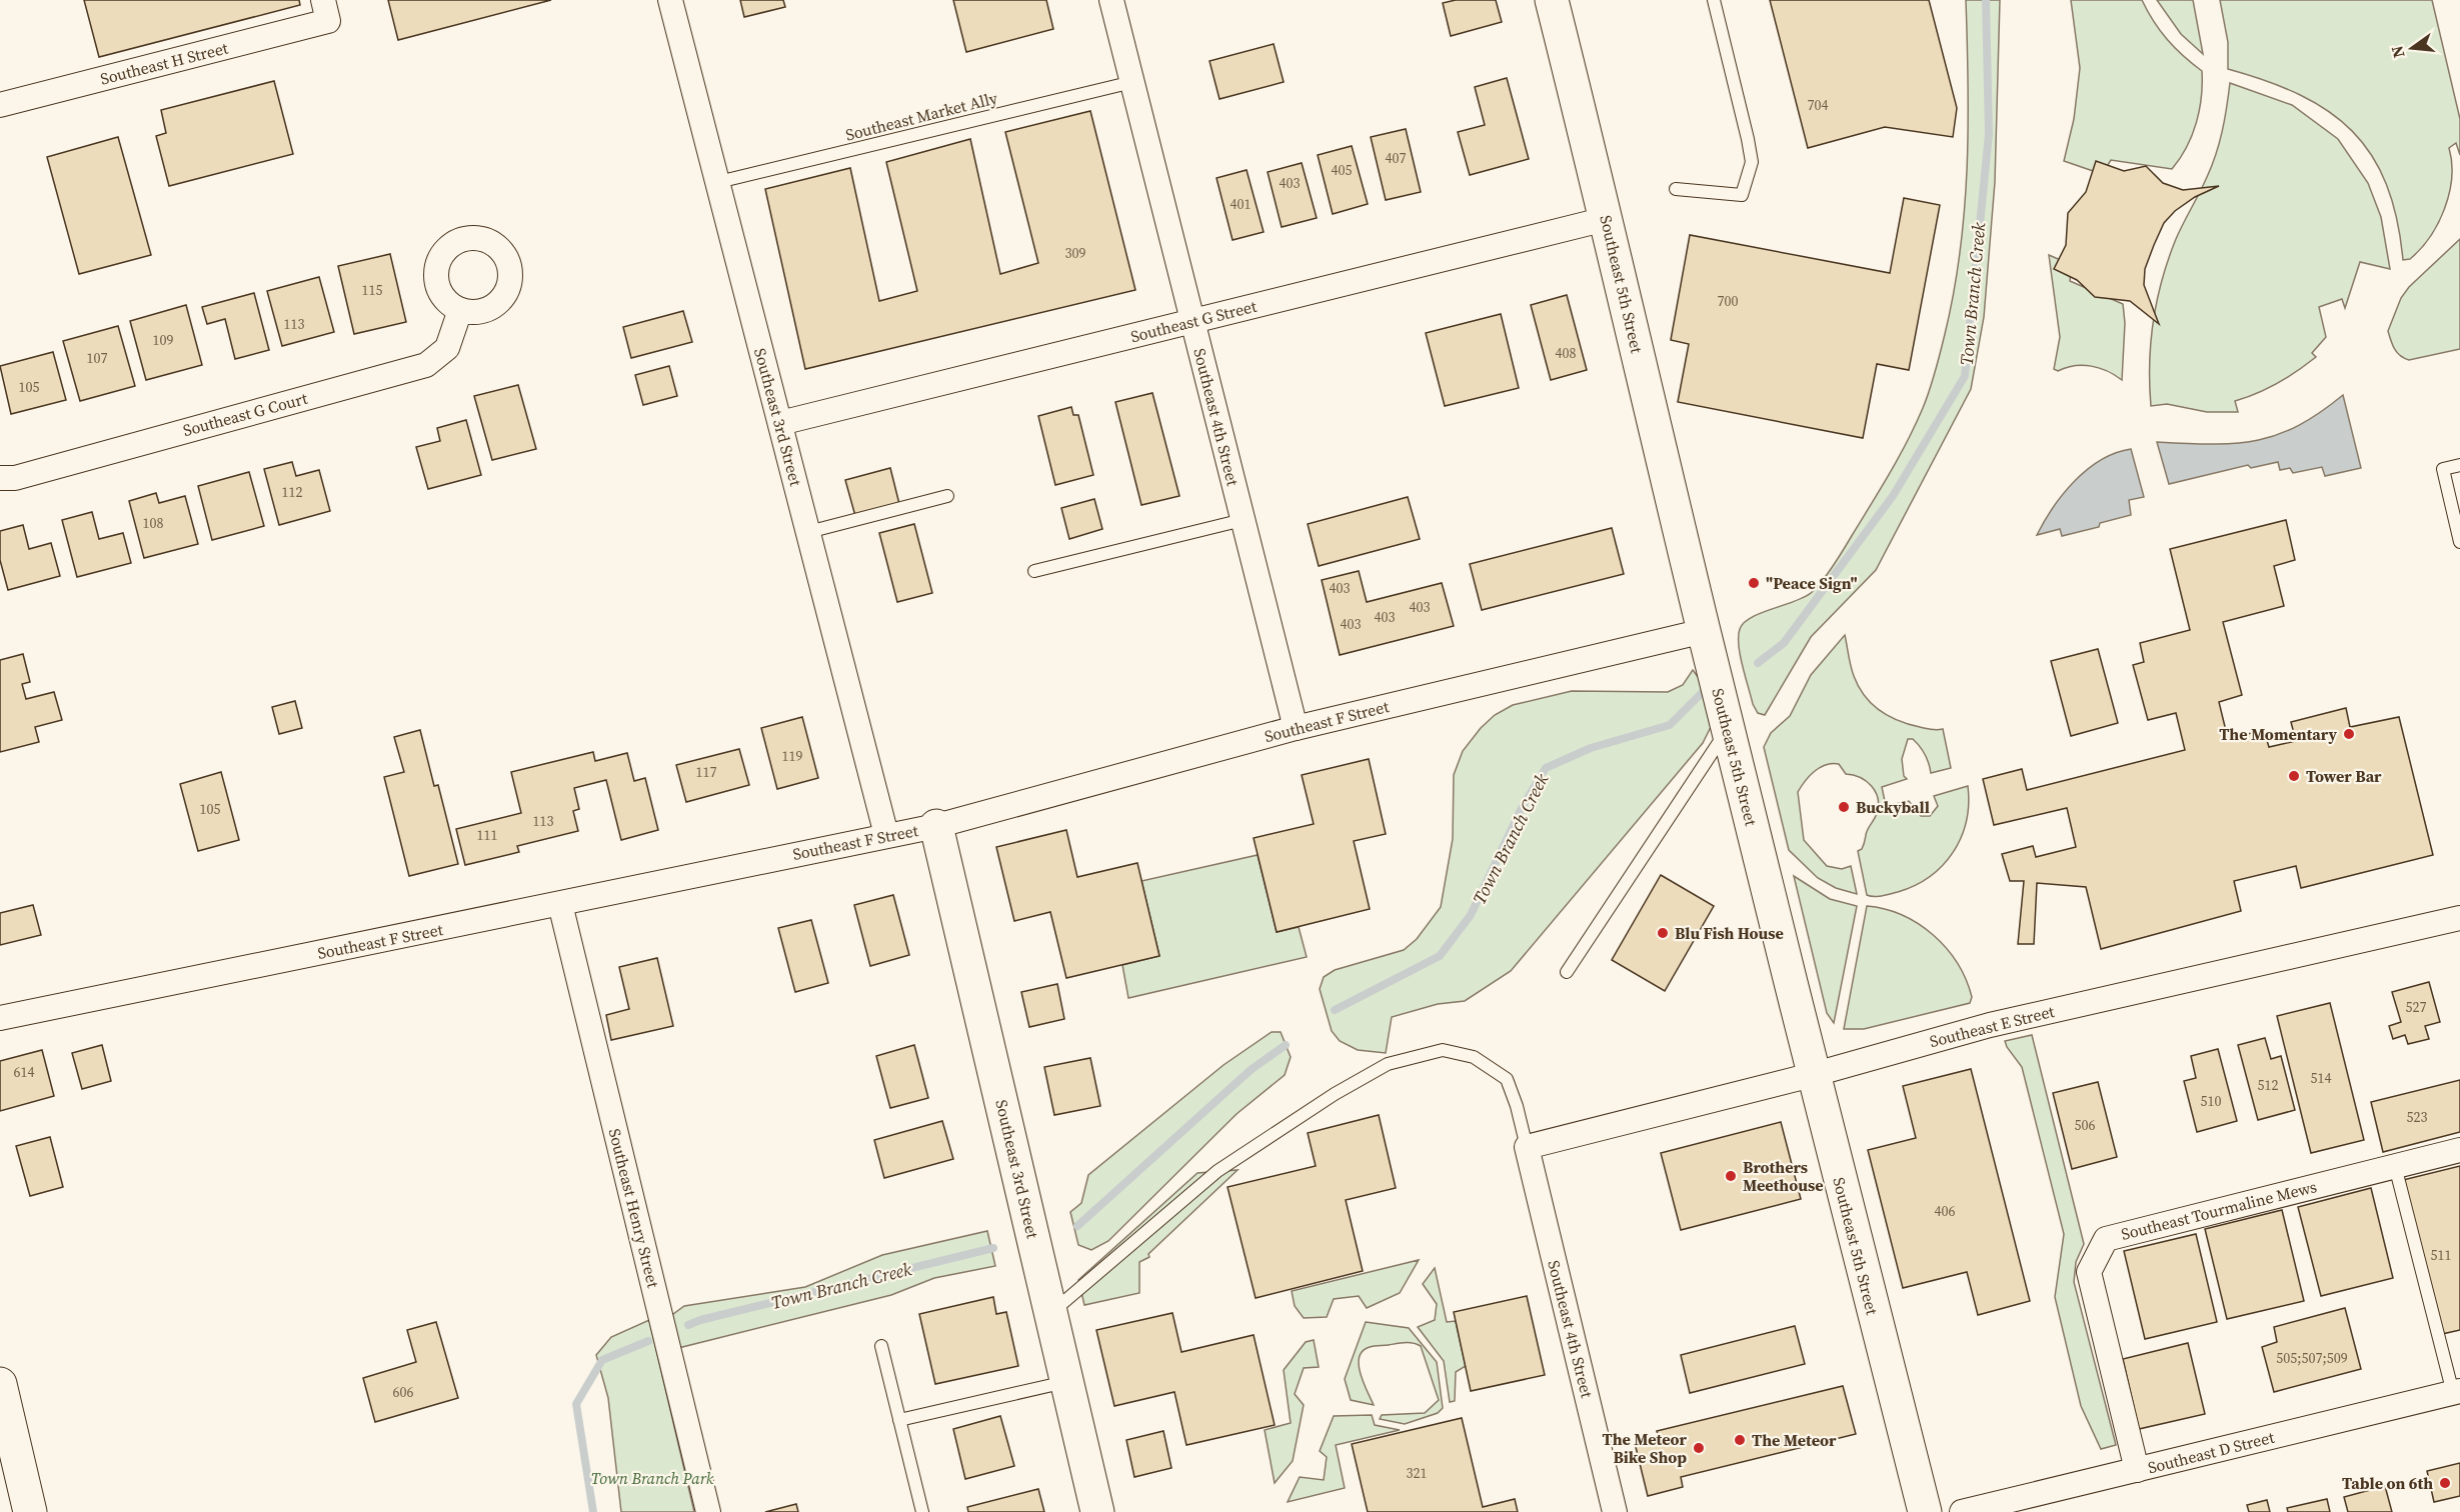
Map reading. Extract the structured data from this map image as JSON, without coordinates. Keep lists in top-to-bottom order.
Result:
{
  "streets": {
    "street": [
      "Southeast H Street",
      "Southeast 5th Street",
      "Southeast G Street",
      "Southeast G Court",
      "Southeast 3rd Street",
      "Southeast 4th Street",
      "Southeast F Street",
      "Southeast E Street",
      "Southeast Henry Street",
      "Southeast Tourmaline Mews",
      "Southeast D Street"
    ],
    "lane": ["Southeast Market Ally"]
  },
  "crossings": [
    ["Southeast Market Ally", "Southeast 3rd Street"],
    ["Southeast Market Ally", "Southeast 4th Street"],
    ["Southeast 5th Street", "Southeast G Street"],
    ["Southeast 5th Street", "Southeast F Street"],
    ["Southeast 5th Street", "Southeast E Street"],
    ["Southeast G Street", "Southeast 3rd Street"],
    ["Southeast G Street", "Southeast 4th Street"],
    ["Southeast 3rd Street", "Southeast F Street"],
    ["Southeast 4th Street", "Southeast F Street"],
    ["Southeast 4th Street", "Southeast E Street"],
    ["Southeast F Street", "Southeast Henry Street"],
    ["Southeast Tourmaline Mews", "Southeast D Street"]
  ],
  "water": ["Town Branch Creek"],
  "parks": ["Town Branch Park"],
  "places": [
    "\"Peace Sign\"",
    "The Momentary",
    "Tower Bar",
    "Buckyball",
    "Blu Fish House",
    "Brothers Meethouse",
    "The Meteor",
    "The Meteor Bike Shop",
    "Table on 6th"
  ],
  "house_numbers": [
    "704",
    "407",
    "405",
    "403",
    "401",
    "309",
    "115",
    "700",
    "113",
    "109",
    "408",
    "107",
    "105",
    "112",
    "108",
    "403",
    "403",
    "403",
    "403",
    "119",
    "117",
    "105",
    "113",
    "111",
    "527",
    "614",
    "514",
    "512",
    "510",
    "523",
    "506",
    "406",
    "511",
    "505;507;509",
    "606",
    "321"
  ],
  "north": "left"
}
